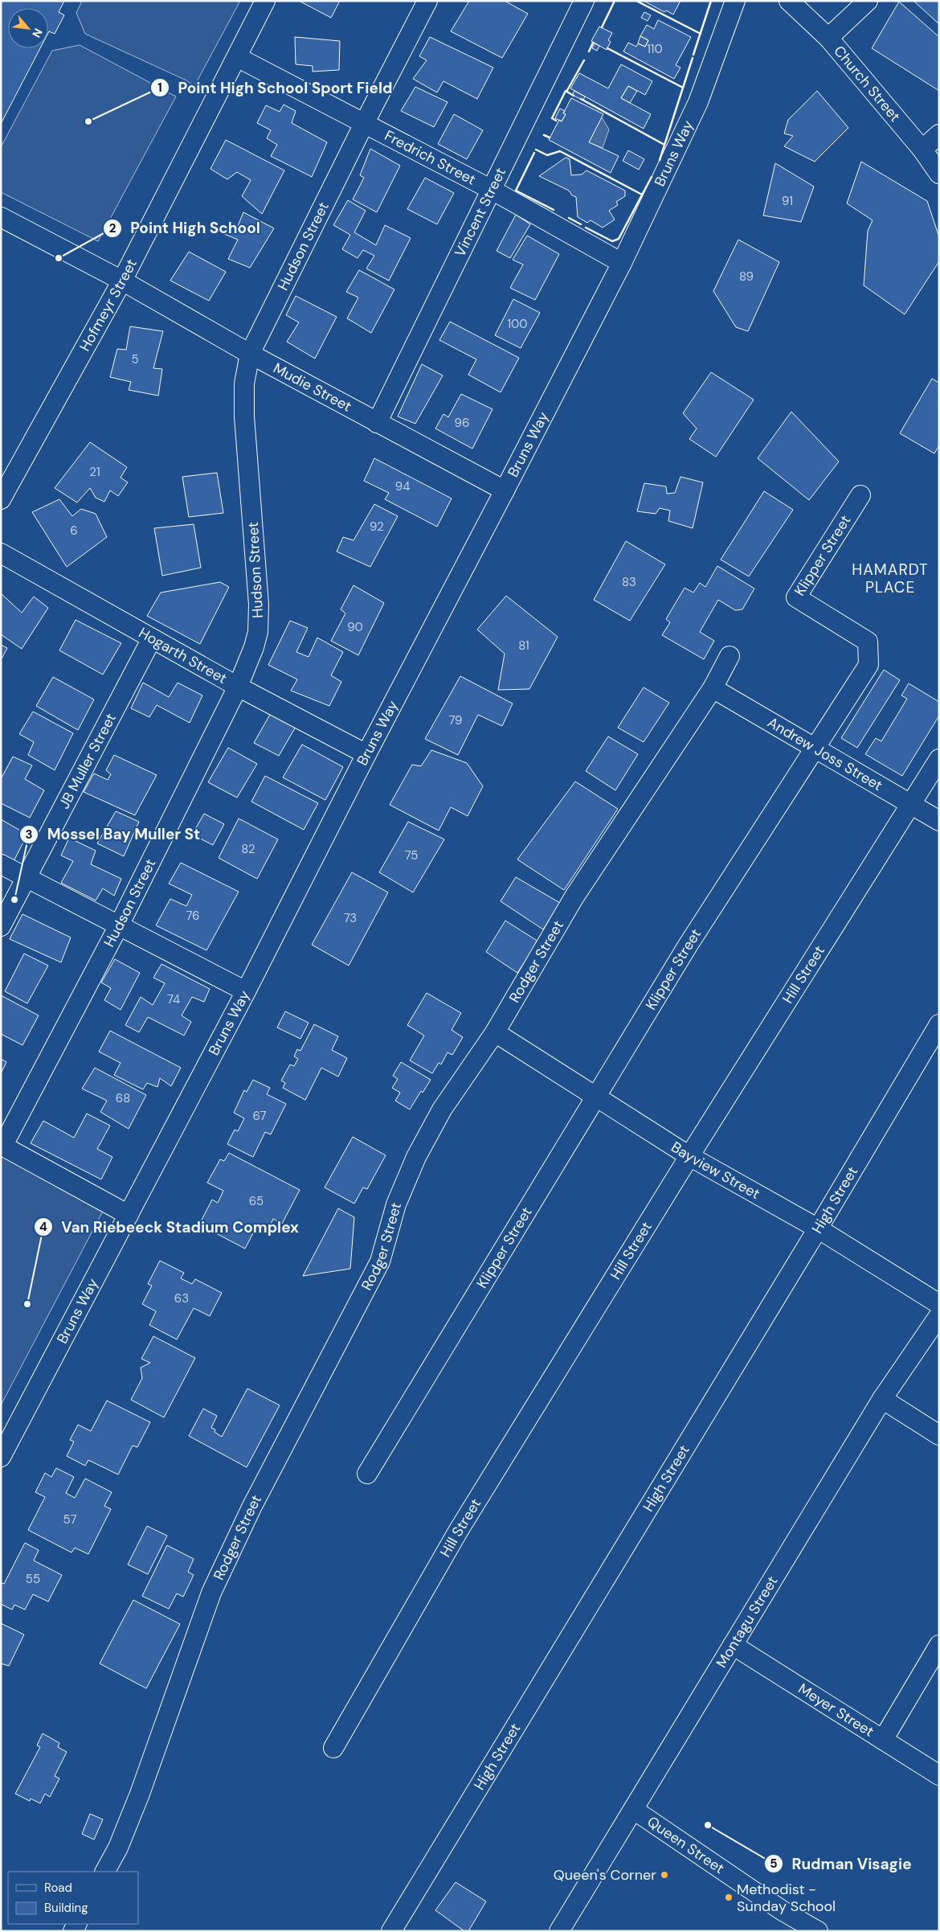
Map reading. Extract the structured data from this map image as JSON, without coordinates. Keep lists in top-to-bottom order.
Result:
{
  "streets": {
    "street": [
      "Church Street",
      "Bruns Way",
      "Fredrich Street",
      "Vincent Street",
      "Hudson Street",
      "Hofmeyr Street",
      "Mudie Street",
      "Klipper Street",
      "Hogarth Street",
      "Andrew Joss Street",
      "JB Muller Street",
      "Rodger Street",
      "Hill Street",
      "Bayview Street",
      "High Street",
      "Montagu Street",
      "Meyer Street",
      "Queen Street"
    ]
  },
  "crossings": [
    ["Bruns Way", "Fredrich Street"],
    ["Bruns Way", "Mudie Street"],
    ["Bruns Way", "Hogarth Street"],
    ["Fredrich Street", "Vincent Street"],
    ["Fredrich Street", "Hudson Street"],
    ["Fredrich Street", "Hofmeyr Street"],
    ["Vincent Street", "Mudie Street"],
    ["Hudson Street", "Mudie Street"],
    ["Hudson Street", "Hogarth Street"],
    ["Hofmeyr Street", "Mudie Street"],
    ["Klipper Street", "Andrew Joss Street"],
    ["Klipper Street", "Bayview Street"],
    ["Hogarth Street", "JB Muller Street"],
    ["Andrew Joss Street", "Rodger Street"],
    ["Andrew Joss Street", "Hill Street"],
    ["Rodger Street", "Bayview Street"],
    ["Hill Street", "Bayview Street"],
    ["Bayview Street", "High Street"],
    ["Montagu Street", "Meyer Street"],
    ["Montagu Street", "Queen Street"]
  ],
  "districts": ["HAMARDT PLACE"],
  "places": [
    "Point High School Sport Field",
    "Point High School",
    "Mossel Bay Muller St",
    "Van Riebeeck Stadium Complex",
    "Rudman Visagie",
    "Queen's Corner",
    "Methodist - Sunday School"
  ],
  "house_numbers": [
    "110",
    "91",
    "89",
    "100",
    "5",
    "96",
    "21",
    "94",
    "92",
    "6",
    "83",
    "90",
    "81",
    "79",
    "82",
    "75",
    "76",
    "73",
    "74",
    "68",
    "67",
    "65",
    "63",
    "57",
    "55"
  ],
  "legend": ["Road", "Building"],
  "north": "bottom right"
}
